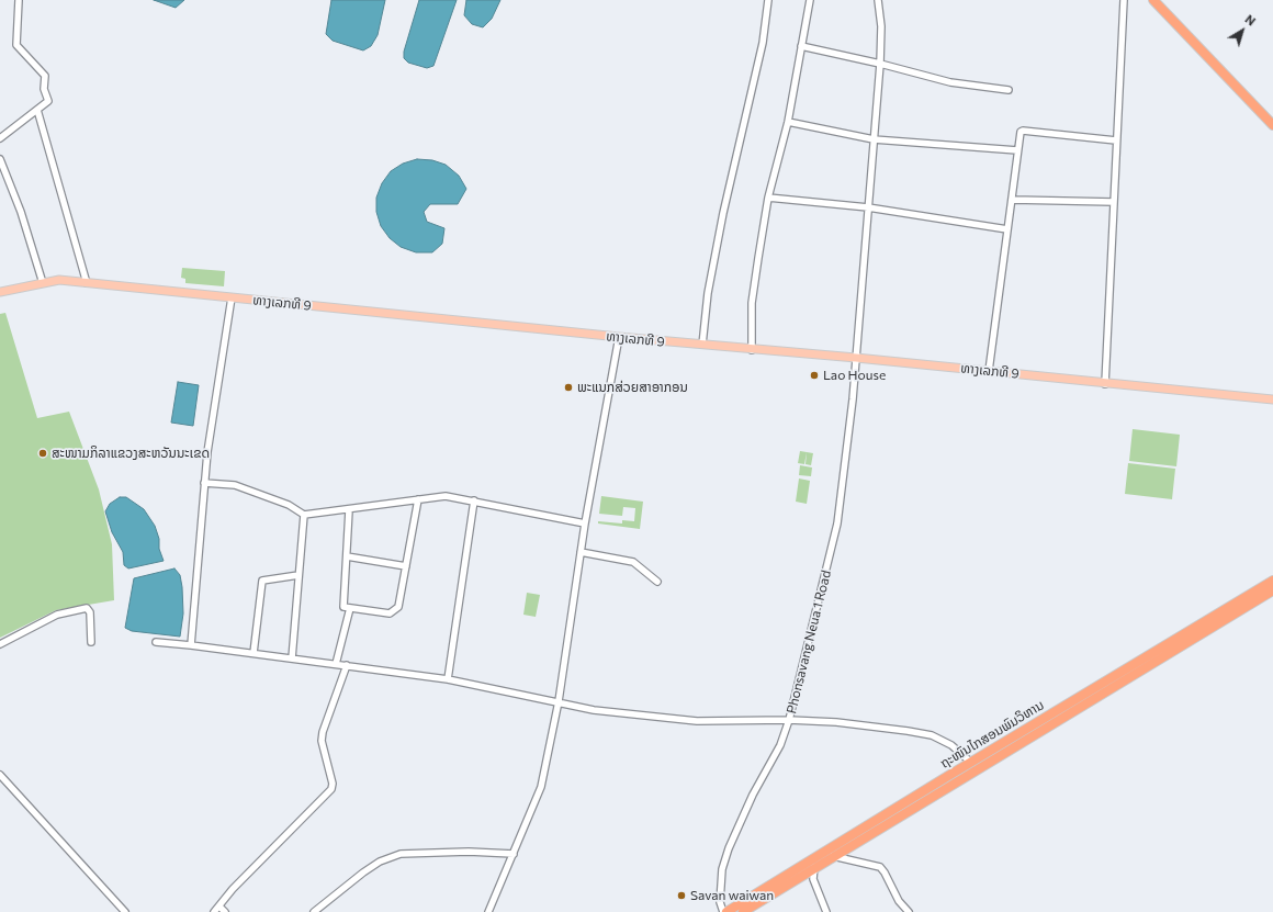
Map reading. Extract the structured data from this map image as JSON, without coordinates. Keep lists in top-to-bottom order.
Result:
{
  "streets": {
    "highway": ["ຖະໜົນໄກສອນພົມວິຫານ"],
    "main road": ["ທາງເລກທີ 9"],
    "street": ["Phonsavang Neua 1 Road"]
  },
  "crossings": [
    ["ທາງເລກທີ 9", "Phonsavang Neua 1 Road"],
    ["Phonsavang Neua 1 Road", "ຖະໜົນໄກສອນພົມວິຫານ"]
  ],
  "places": [
    "Lao House",
    "ພະແນກສ່ວຍສາອາກອນ",
    "ສະໜາມກິລາແຂວງສະຫວັນນະເຂດ",
    "Savan waiwan"
  ],
  "north": "top right"
}
